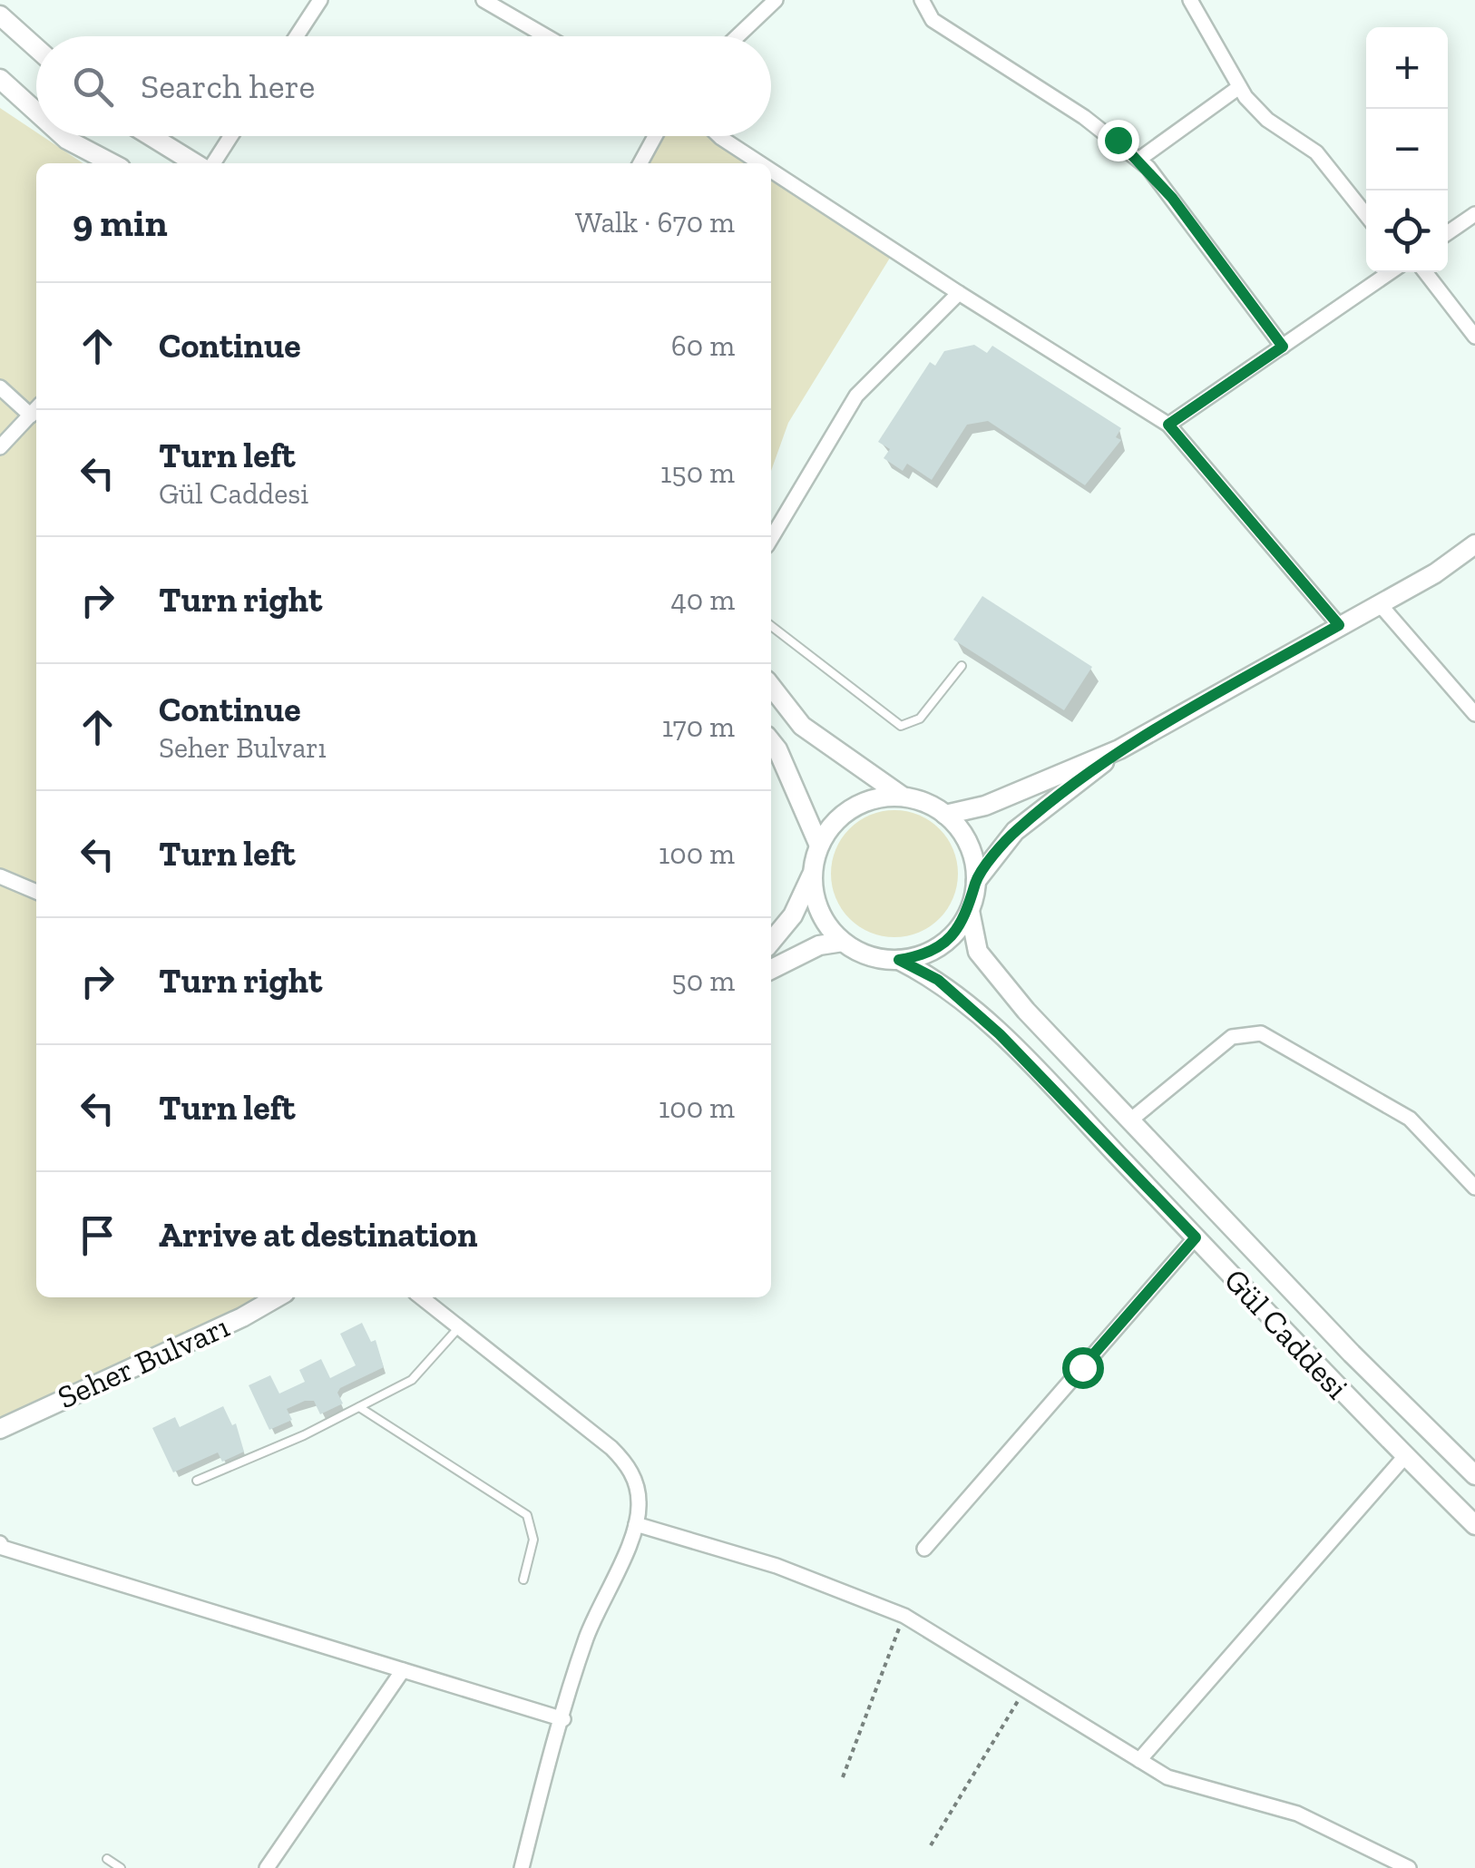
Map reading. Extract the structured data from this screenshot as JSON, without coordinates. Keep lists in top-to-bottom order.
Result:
{
  "streets": {
    "street": ["Gül Caddesi", "Seher Bulvarı"]
  },
  "page": {
    "map_buttons": ["+", "−"],
    "search": "Search here",
    "heading": ["9 min", "Walk · 670 m"],
    "list": [
      ["Continue", "60 m"],
      ["Turn left", "Gül Caddesi", "150 m"],
      ["Turn right", "40 m"],
      ["Continue", "Seher Bulvarı", "170 m"],
      ["Turn left", "100 m"],
      ["Turn right", "50 m"],
      ["Turn left", "100 m"],
      "Arrive at destination"
    ]
  }
}
